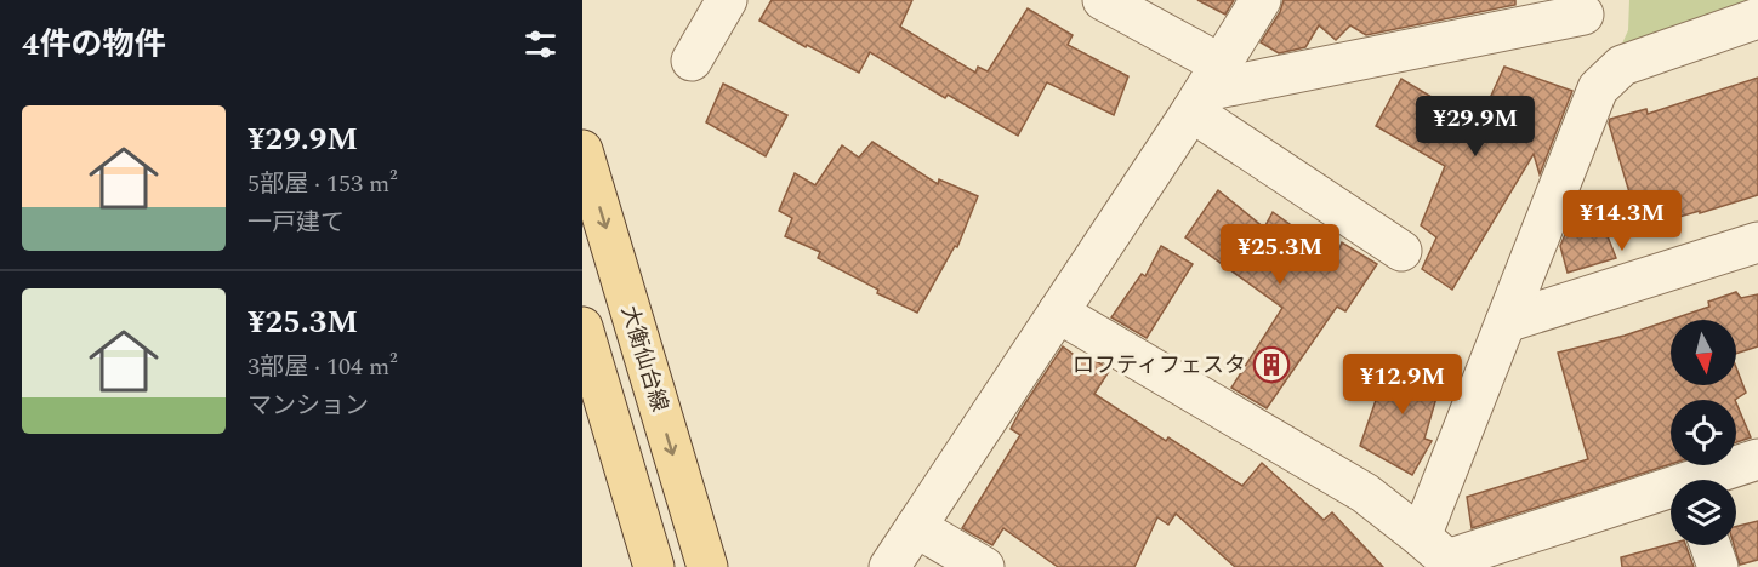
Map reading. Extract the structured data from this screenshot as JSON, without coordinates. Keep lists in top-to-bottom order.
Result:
{
  "streets": {
    "main road": ["大衡仙台線"]
  },
  "places": {
    "building": ["ロフティフェスタ"]
  },
  "north": "bottom",
  "page": {
    "heading": "4件の物件",
    "list": [
      {
        "name": "¥29.9M",
        "note": "5部屋 · 153 m² · 一戸建て"
      },
      {
        "name": "¥25.3M",
        "note": "3部屋 · 104 m² · マンション"
      }
    ],
    "price": [
      "¥29.9M",
      "¥14.3M",
      "¥25.3M",
      "¥12.9M"
    ]
  }
}
